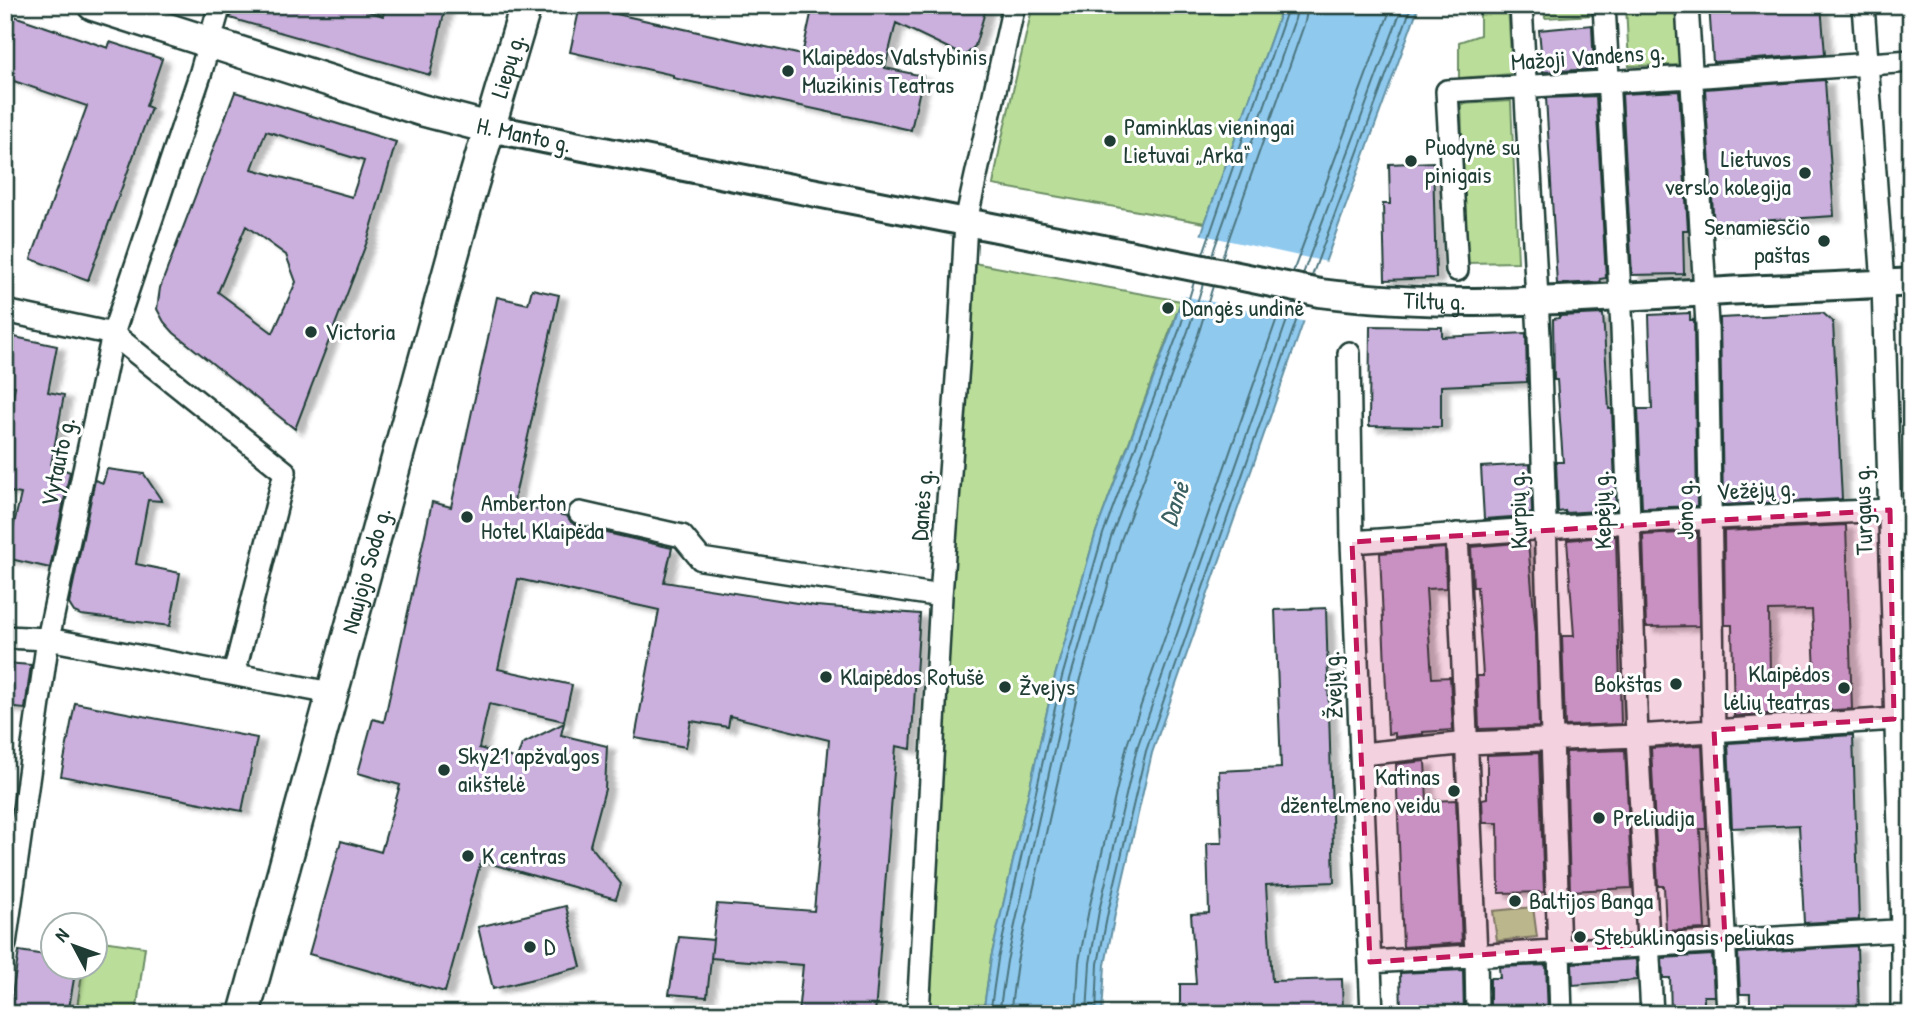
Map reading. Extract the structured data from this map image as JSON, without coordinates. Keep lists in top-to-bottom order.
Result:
{
  "streets": {
    "main road": ["Liepų g.", "H. Manto g.", "Naujojo Sodo g."],
    "street": [
      "Mažoji Vandens g.",
      "Tiltų g.",
      "Vytauto g.",
      "Vežėjų g.",
      "Danės g.",
      "Kurpių g.",
      "Kepėjų g.",
      "Jono g.",
      "Turgaus g.",
      "Žvejų g."
    ]
  },
  "crossings": [
    ["Mažoji Vandens g.", "Kurpių g."],
    ["Mažoji Vandens g.", "Kepėjų g."],
    ["Mažoji Vandens g.", "Jono g."],
    ["Mažoji Vandens g.", "Turgaus g."],
    ["Liepų g.", "H. Manto g."],
    ["Liepų g.", "Naujojo Sodo g."],
    ["H. Manto g.", "Tiltų g."],
    ["H. Manto g.", "Vytauto g."],
    ["H. Manto g.", "Danės g."],
    ["H. Manto g.", "Naujojo Sodo g."],
    ["Tiltų g.", "Danės g."],
    ["Tiltų g.", "Kurpių g."],
    ["Tiltų g.", "Kepėjų g."],
    ["Tiltų g.", "Jono g."],
    ["Tiltų g.", "Turgaus g."],
    ["Vežėjų g.", "Kurpių g."],
    ["Vežėjų g.", "Kepėjų g."],
    ["Vežėjų g.", "Jono g."],
    ["Vežėjų g.", "Turgaus g."],
    ["Vežėjų g.", "Žvejų g."]
  ],
  "water": ["Danė"],
  "places": [
    "Klaipėdos Valstybinis Muzikinis Teatras",
    "Paminklas vieningai Lietuvai „Arka“",
    "Puodynė su pinigais",
    "Lietuvos verslo kolegija",
    "Senamiesčio paštas",
    "Dangės undinė",
    "Victoria",
    "Amberton Hotel Klaipėda",
    "Klaipėdos Rotušė",
    "Bokštas",
    "Žvejys",
    "Klaipėdos lėlių teatras",
    "Sky21 apžvalgos aikštelė",
    "Katinas džentelmeno veidu",
    "Preliudija",
    "K centras",
    "Baltijos Banga",
    "Stebuklingasis peliukas",
    "D"
  ],
  "north": "top left"
}
